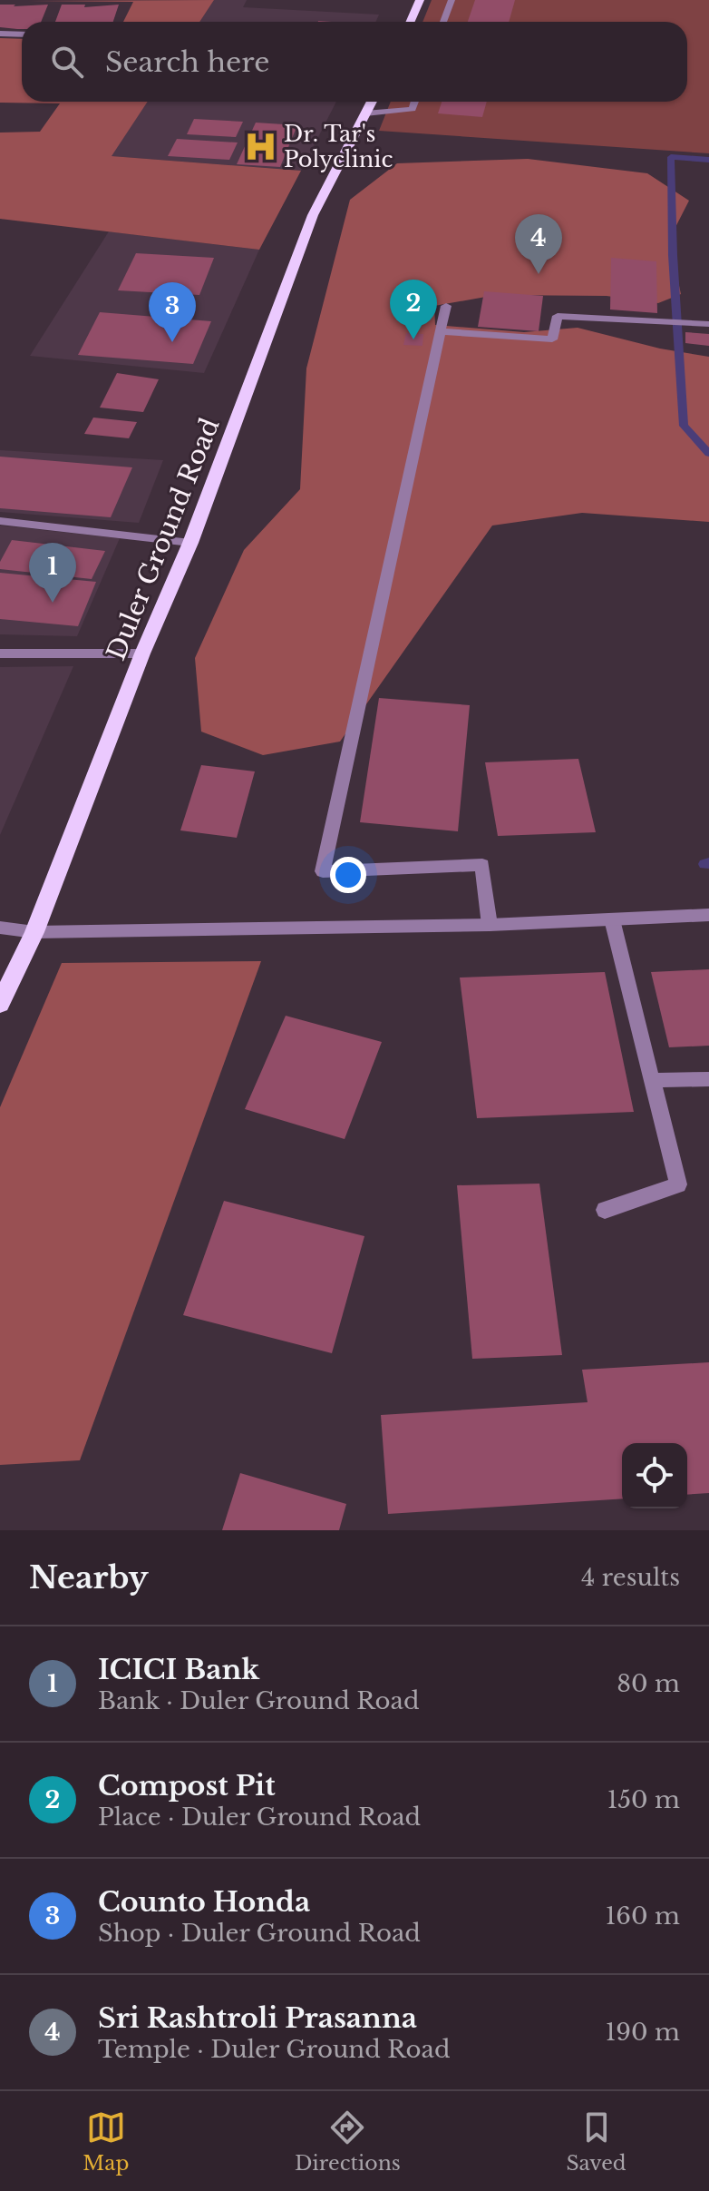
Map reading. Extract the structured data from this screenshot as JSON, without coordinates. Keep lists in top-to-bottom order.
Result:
{
  "streets": {
    "main road": ["Duler Ground Road"]
  },
  "places": {
    "hospital": ["Dr. Tar's Polyclinic"]
  },
  "page": {
    "search": "Search here",
    "pins": [
      "4",
      "2",
      "3",
      "1"
    ],
    "heading": ["Nearby", "4 results"],
    "list": [
      {
        "mark": "1",
        "name": "ICICI Bank",
        "note": "Bank · Duler Ground Road",
        "value": "80 m"
      },
      {
        "mark": "2",
        "name": "Compost Pit",
        "note": "Place · Duler Ground Road",
        "value": "150 m"
      },
      {
        "mark": "3",
        "name": "Counto Honda",
        "note": "Shop · Duler Ground Road",
        "value": "160 m"
      },
      {
        "mark": "4",
        "name": "Sri Rashtroli Prasanna",
        "note": "Temple · Duler Ground Road",
        "value": "190 m"
      }
    ],
    "nav": ["Map", "Directions", "Saved"]
  }
}
